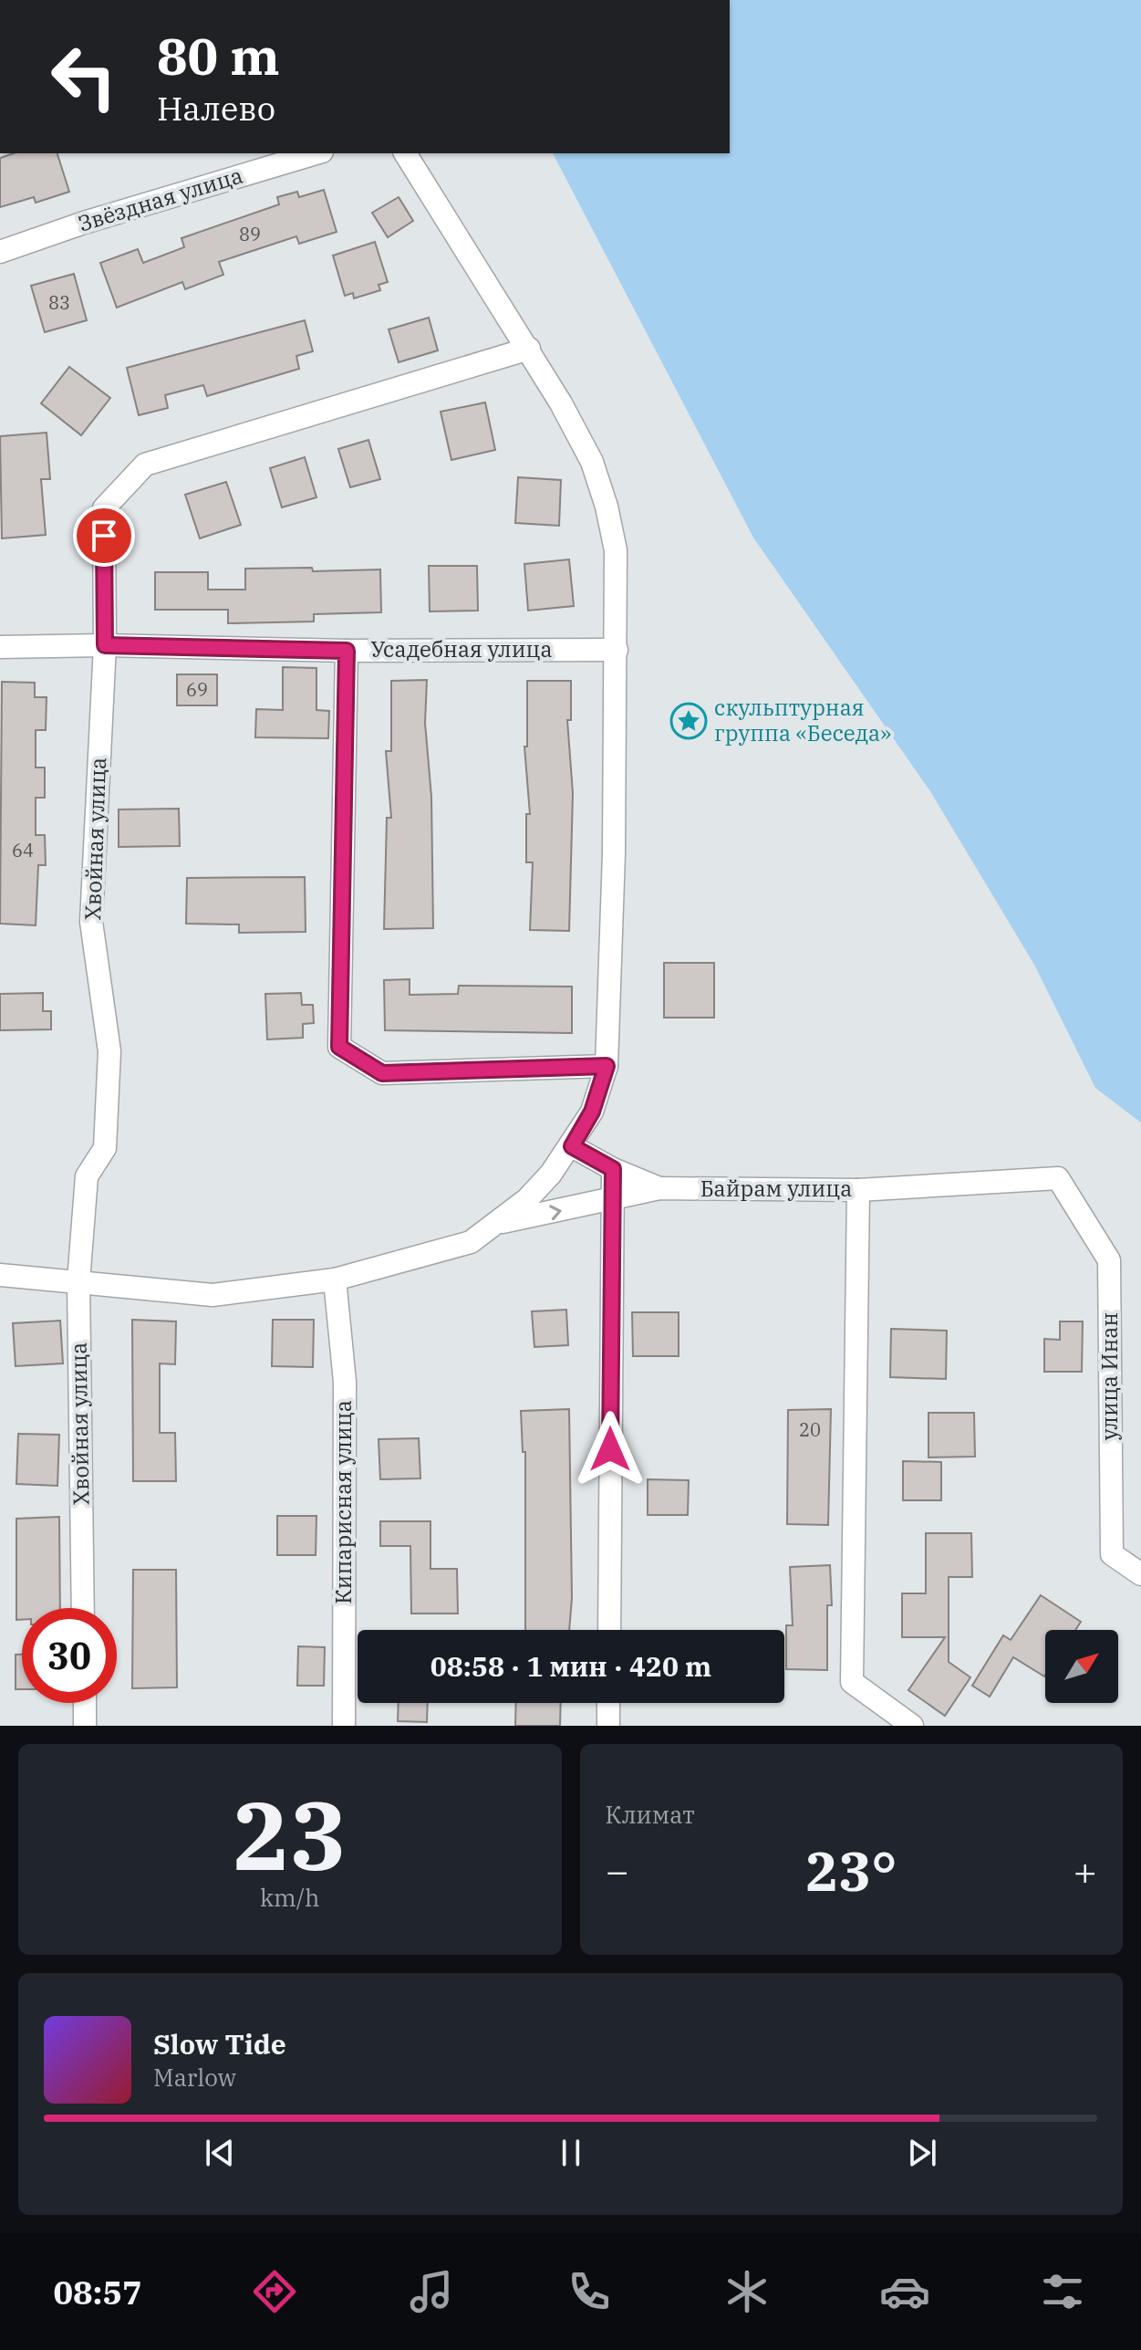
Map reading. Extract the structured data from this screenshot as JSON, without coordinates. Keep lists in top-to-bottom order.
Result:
{
  "streets": {
    "street": [
      "Звёздная улица",
      "Усадебная улица",
      "Хвойная улица",
      "Байрам улица",
      "улица Инан",
      "Кипарисная улица"
    ]
  },
  "crossings": [
    ["Усадебная улица", "Хвойная улица"],
    ["Байрам улица", "улица Инан"]
  ],
  "places": {
    "place": ["скульптурная группа «Беседа»"]
  },
  "house_numbers": [
    "89",
    "83",
    "69",
    "64",
    "20"
  ],
  "north": "top right",
  "page": {
    "turn": ["80 m", "Налево"],
    "limit": "30",
    "trip": "08:58 · 1 мин · 420 m",
    "tile": [
      ["23", "km/h"],
      "Климат"
    ],
    "heat": ["−", "23°", "+"],
    "song": ["Slow Tide", "Marlow"],
    "tabs": "08:57"
  }
}
